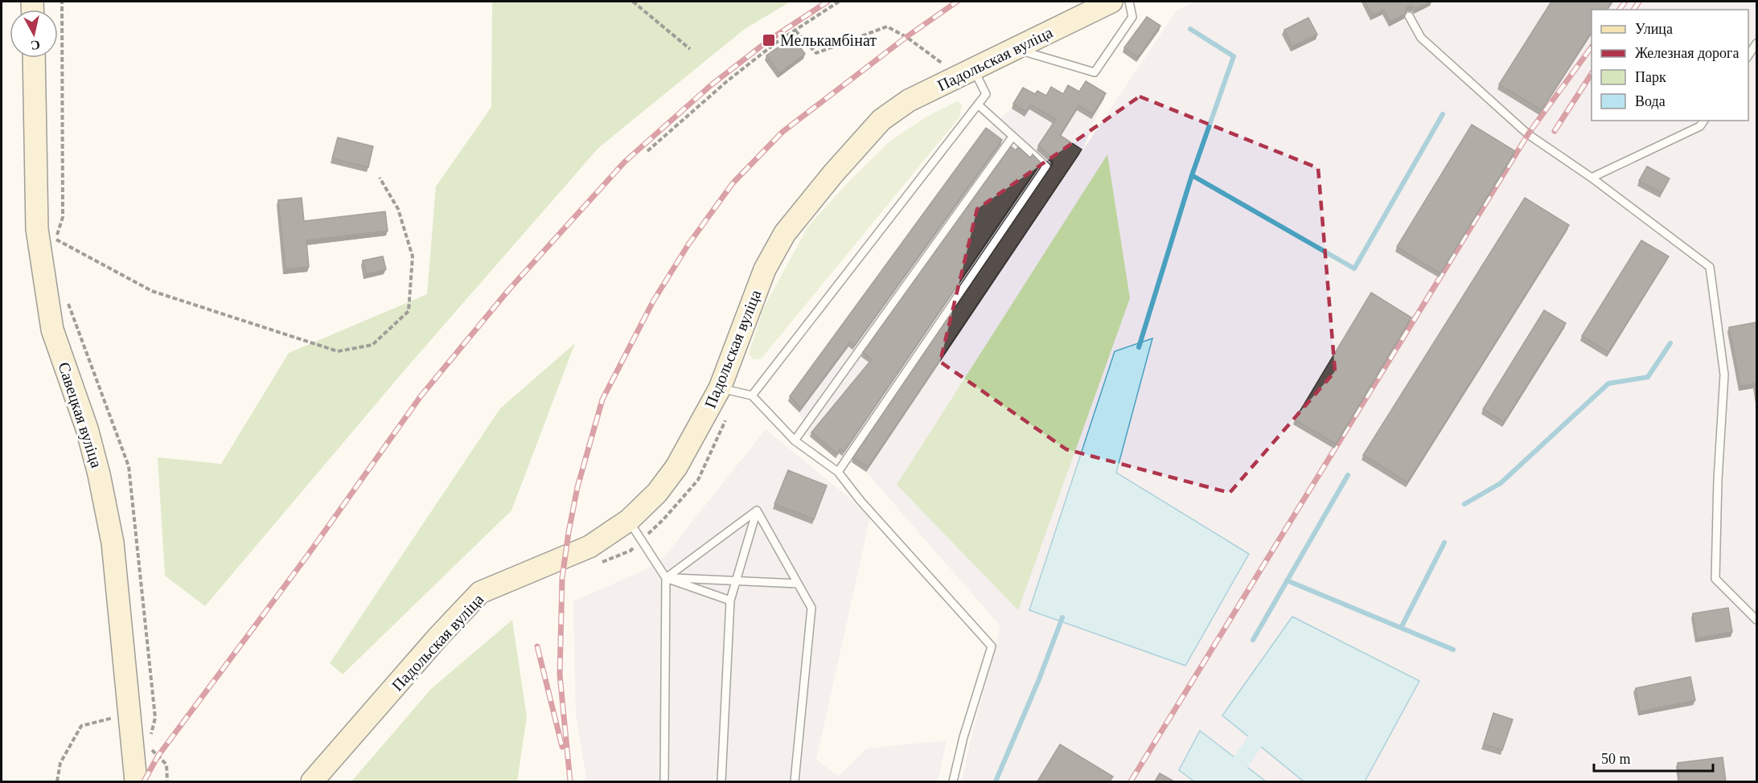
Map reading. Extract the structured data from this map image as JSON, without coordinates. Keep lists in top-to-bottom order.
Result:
{
  "streets": {
    "main road": ["Падольская вуліца", "Савецкая вуліца"]
  },
  "places": {
    "transit": ["Мелькамбінат"]
  },
  "legend": [
    "Улица",
    "Железная дорога",
    "Парк",
    "Вода"
  ],
  "scale_bar": "50 m",
  "north": "bottom"
}
